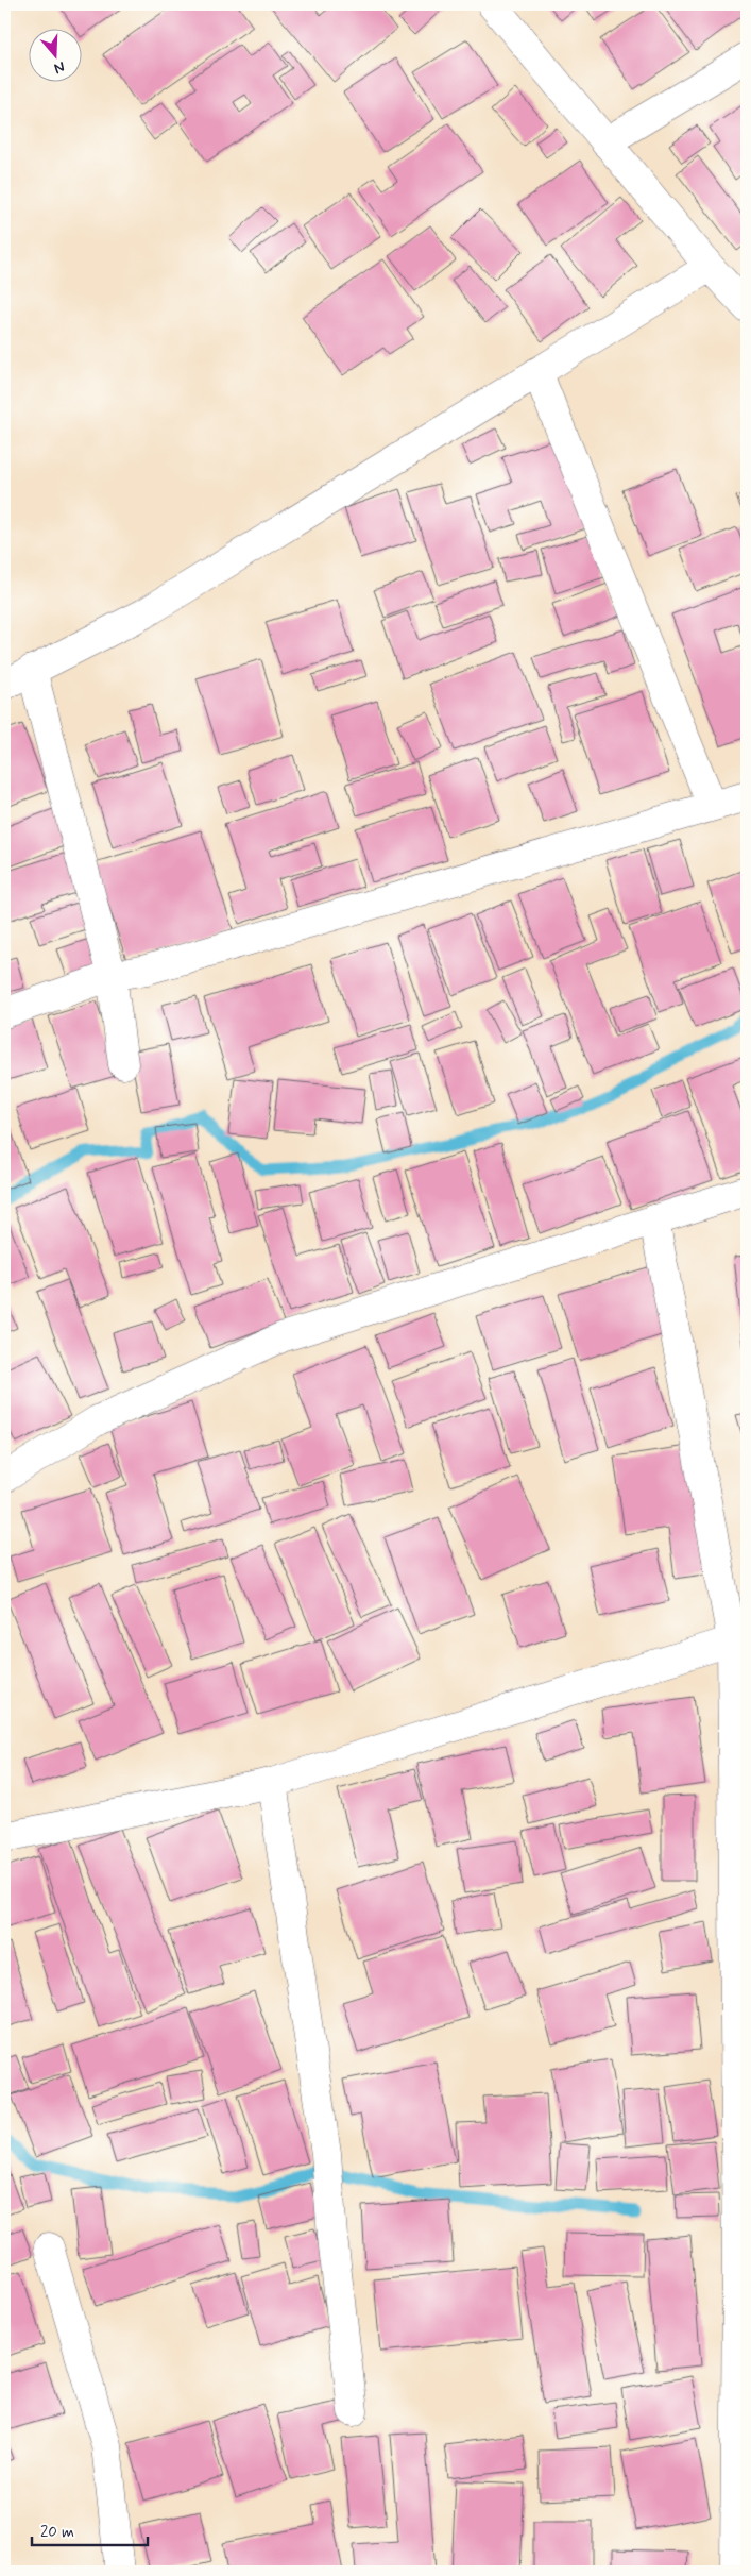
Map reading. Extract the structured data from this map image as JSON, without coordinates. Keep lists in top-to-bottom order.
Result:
{
  "scale_bar": "20 m",
  "north": "bottom"
}
